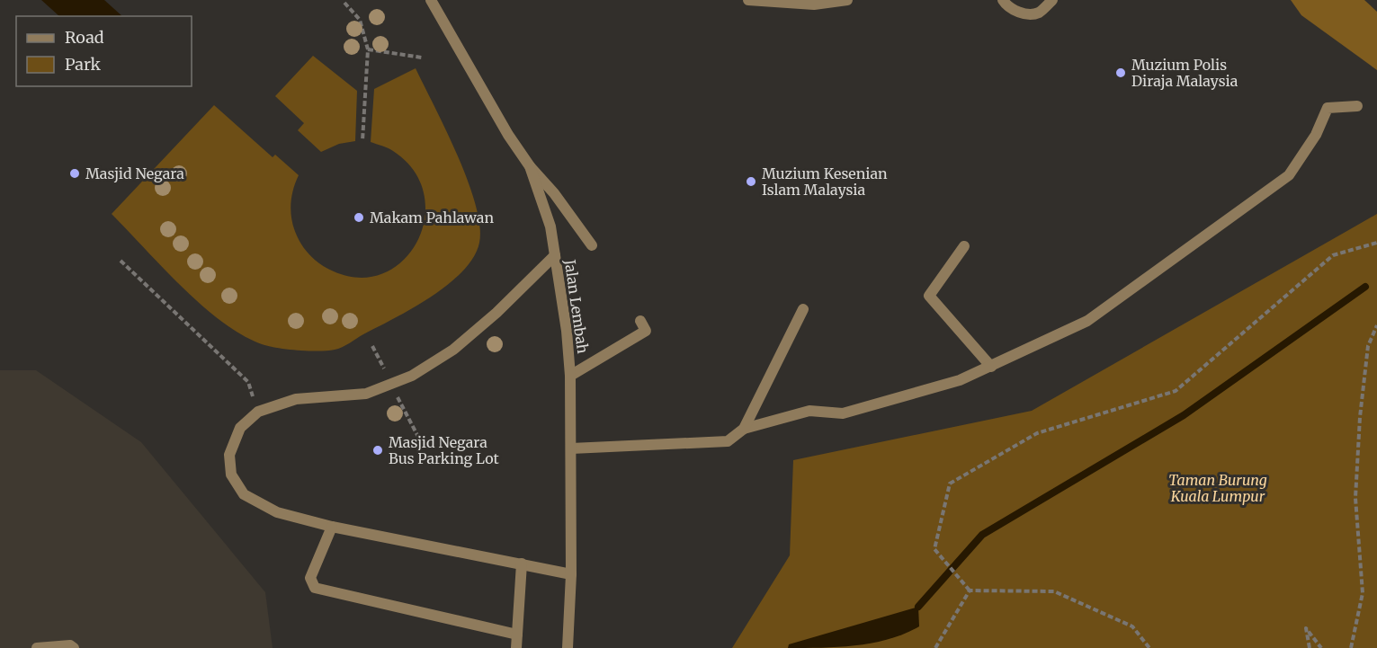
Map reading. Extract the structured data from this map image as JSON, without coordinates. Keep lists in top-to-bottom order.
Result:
{
  "streets": {
    "street": ["Jalan Lembah"]
  },
  "parks": ["Taman Burung Kuala Lumpur"],
  "places": [
    "Muzium Polis Diraja Malaysia",
    "Masjid Negara",
    "Muzium Kesenian Islam Malaysia",
    "Makam Pahlawan",
    "Masjid Negara Bus Parking Lot"
  ],
  "legend": ["Road", "Park"]
}
